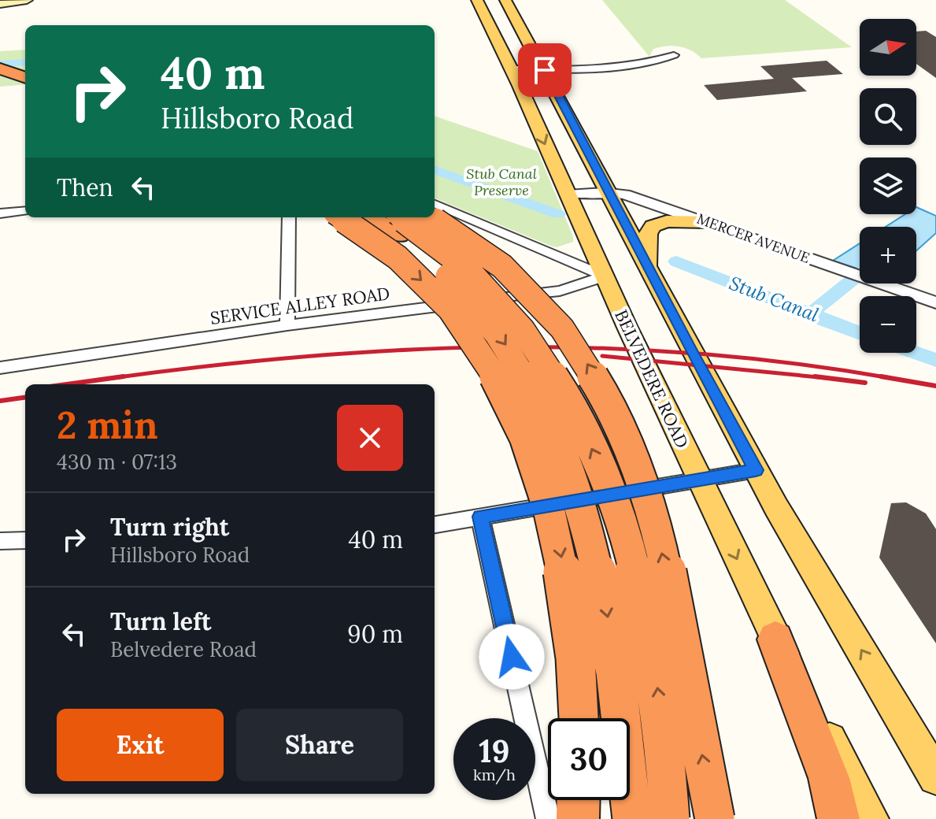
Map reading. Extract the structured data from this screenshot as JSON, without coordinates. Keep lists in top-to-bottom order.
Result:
{
  "streets": {
    "main road": ["BELVEDERE ROAD"],
    "street": ["MERCER AVENUE", "SERVICE ALLEY ROAD"]
  },
  "crossings": [
    ["MERCER AVENUE", "BELVEDERE ROAD"],
    ["SERVICE ALLEY ROAD", "BELVEDERE ROAD"]
  ],
  "water": ["Stub Canal"],
  "parks": ["Stub Canal Preserve"],
  "north": "right",
  "page": {
    "map_buttons": ["+", "−"],
    "turn": ["40 m", "Hillsboro Road"],
    "then": "Then",
    "heading": ["2 min", "430 m · 07:13"],
    "list": [
      {
        "name": "Turn right",
        "note": "Hillsboro Road",
        "value": "40 m"
      },
      {
        "name": "Turn left",
        "note": "Belvedere Road",
        "value": "90 m"
      }
    ],
    "buttons": ["Exit", "Share"],
    "speed": "19 km/h",
    "limit": "30"
  }
}
